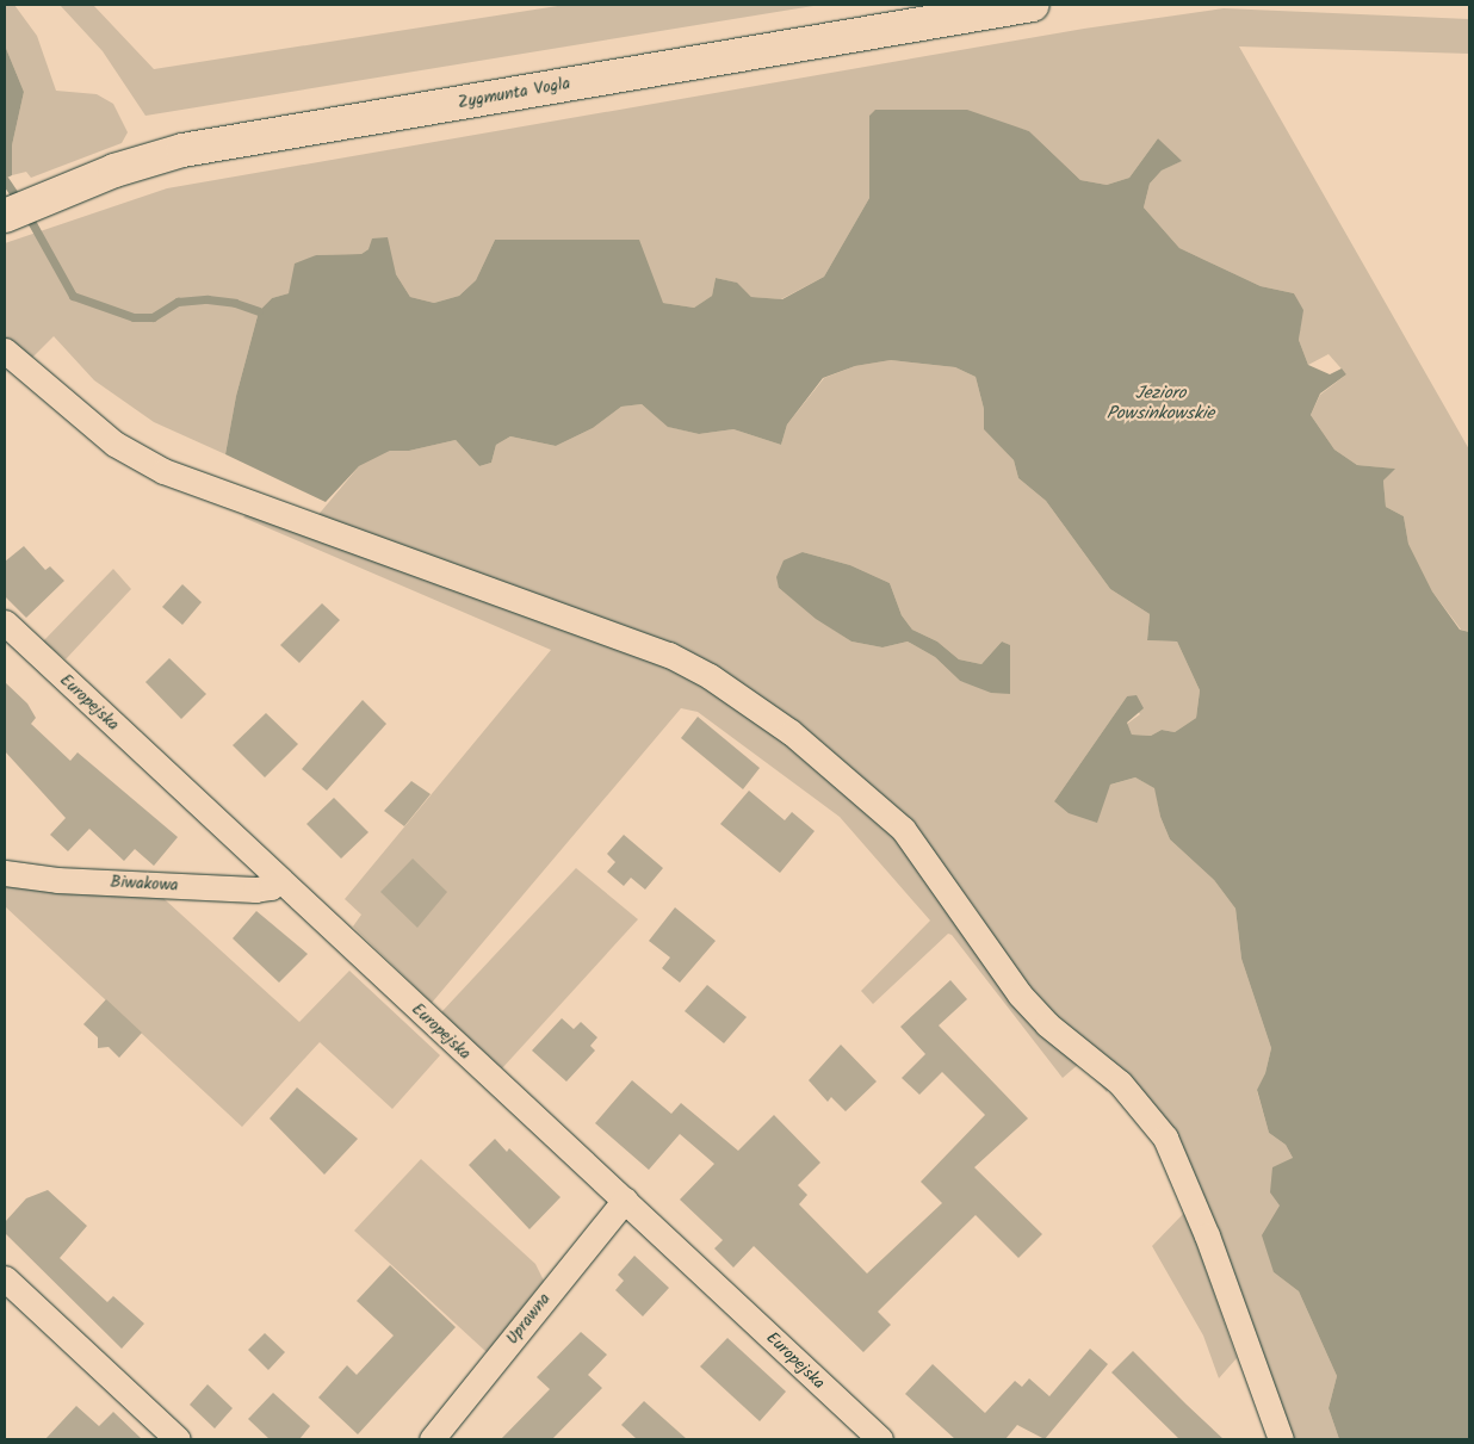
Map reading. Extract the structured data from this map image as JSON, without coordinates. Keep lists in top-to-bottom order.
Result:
{
  "streets": {
    "street": [
      "Zygmunta Vogla",
      "Europejska",
      "Biwakowa",
      "Uprawna"
    ]
  },
  "crossings": [
    ["Europejska", "Biwakowa"],
    ["Europejska", "Uprawna"]
  ],
  "water": ["Jezioro Powsinkowskie"]
}
